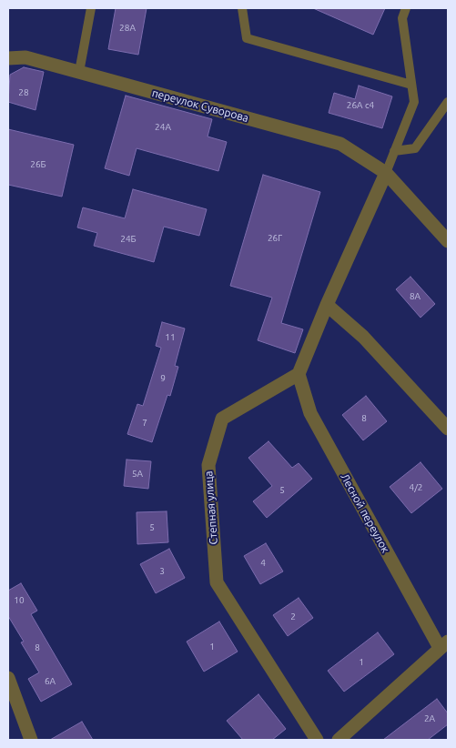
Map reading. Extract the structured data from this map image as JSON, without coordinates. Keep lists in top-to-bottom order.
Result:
{
  "streets": {
    "street": ["переулок Суворова", "Степная улица", "Лесной переулок"]
  },
  "crossings": [
    ["Степная улица", "Лесной переулок"]
  ],
  "house_numbers": [
    "28А",
    "28",
    "26А с4",
    "24А",
    "26Б",
    "26Г",
    "24Б",
    "8А",
    "11",
    "9",
    "8",
    "7",
    "5А",
    "4/2",
    "5",
    "5",
    "4",
    "3",
    "10",
    "2",
    "1",
    "8",
    "1",
    "6А",
    "2А"
  ]
}
